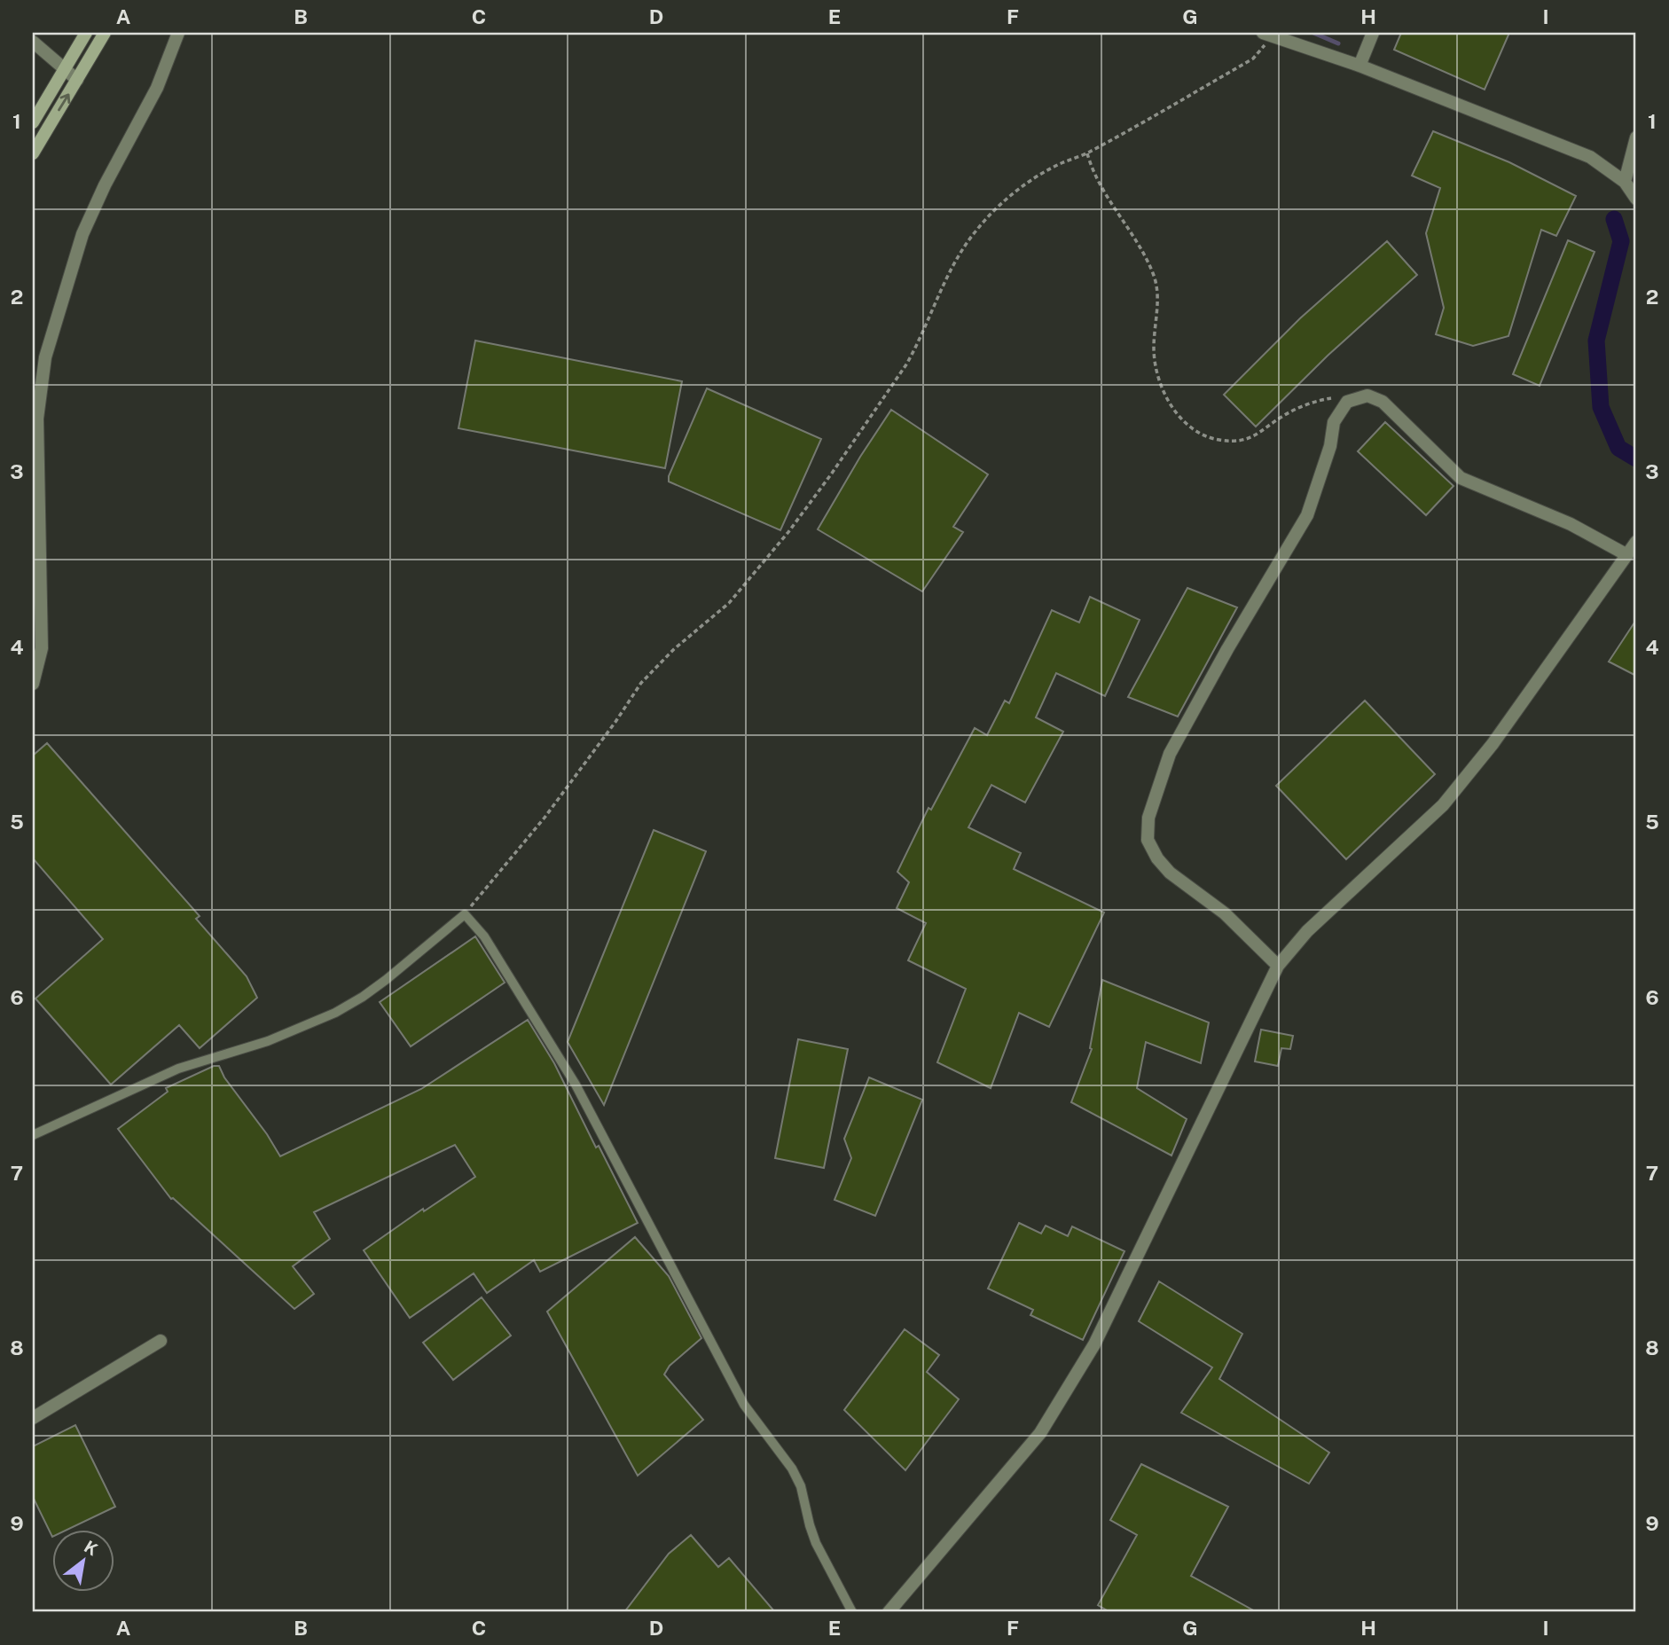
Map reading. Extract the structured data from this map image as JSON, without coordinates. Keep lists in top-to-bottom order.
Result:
{
  "north": "top right",
  "grid": {
    "columns": [
      "A",
      "B",
      "C",
      "D",
      "E",
      "F",
      "G",
      "H",
      "I"
    ],
    "rows": [
      "1",
      "2",
      "3",
      "4",
      "5",
      "6",
      "7",
      "8",
      "9"
    ]
  }
}
